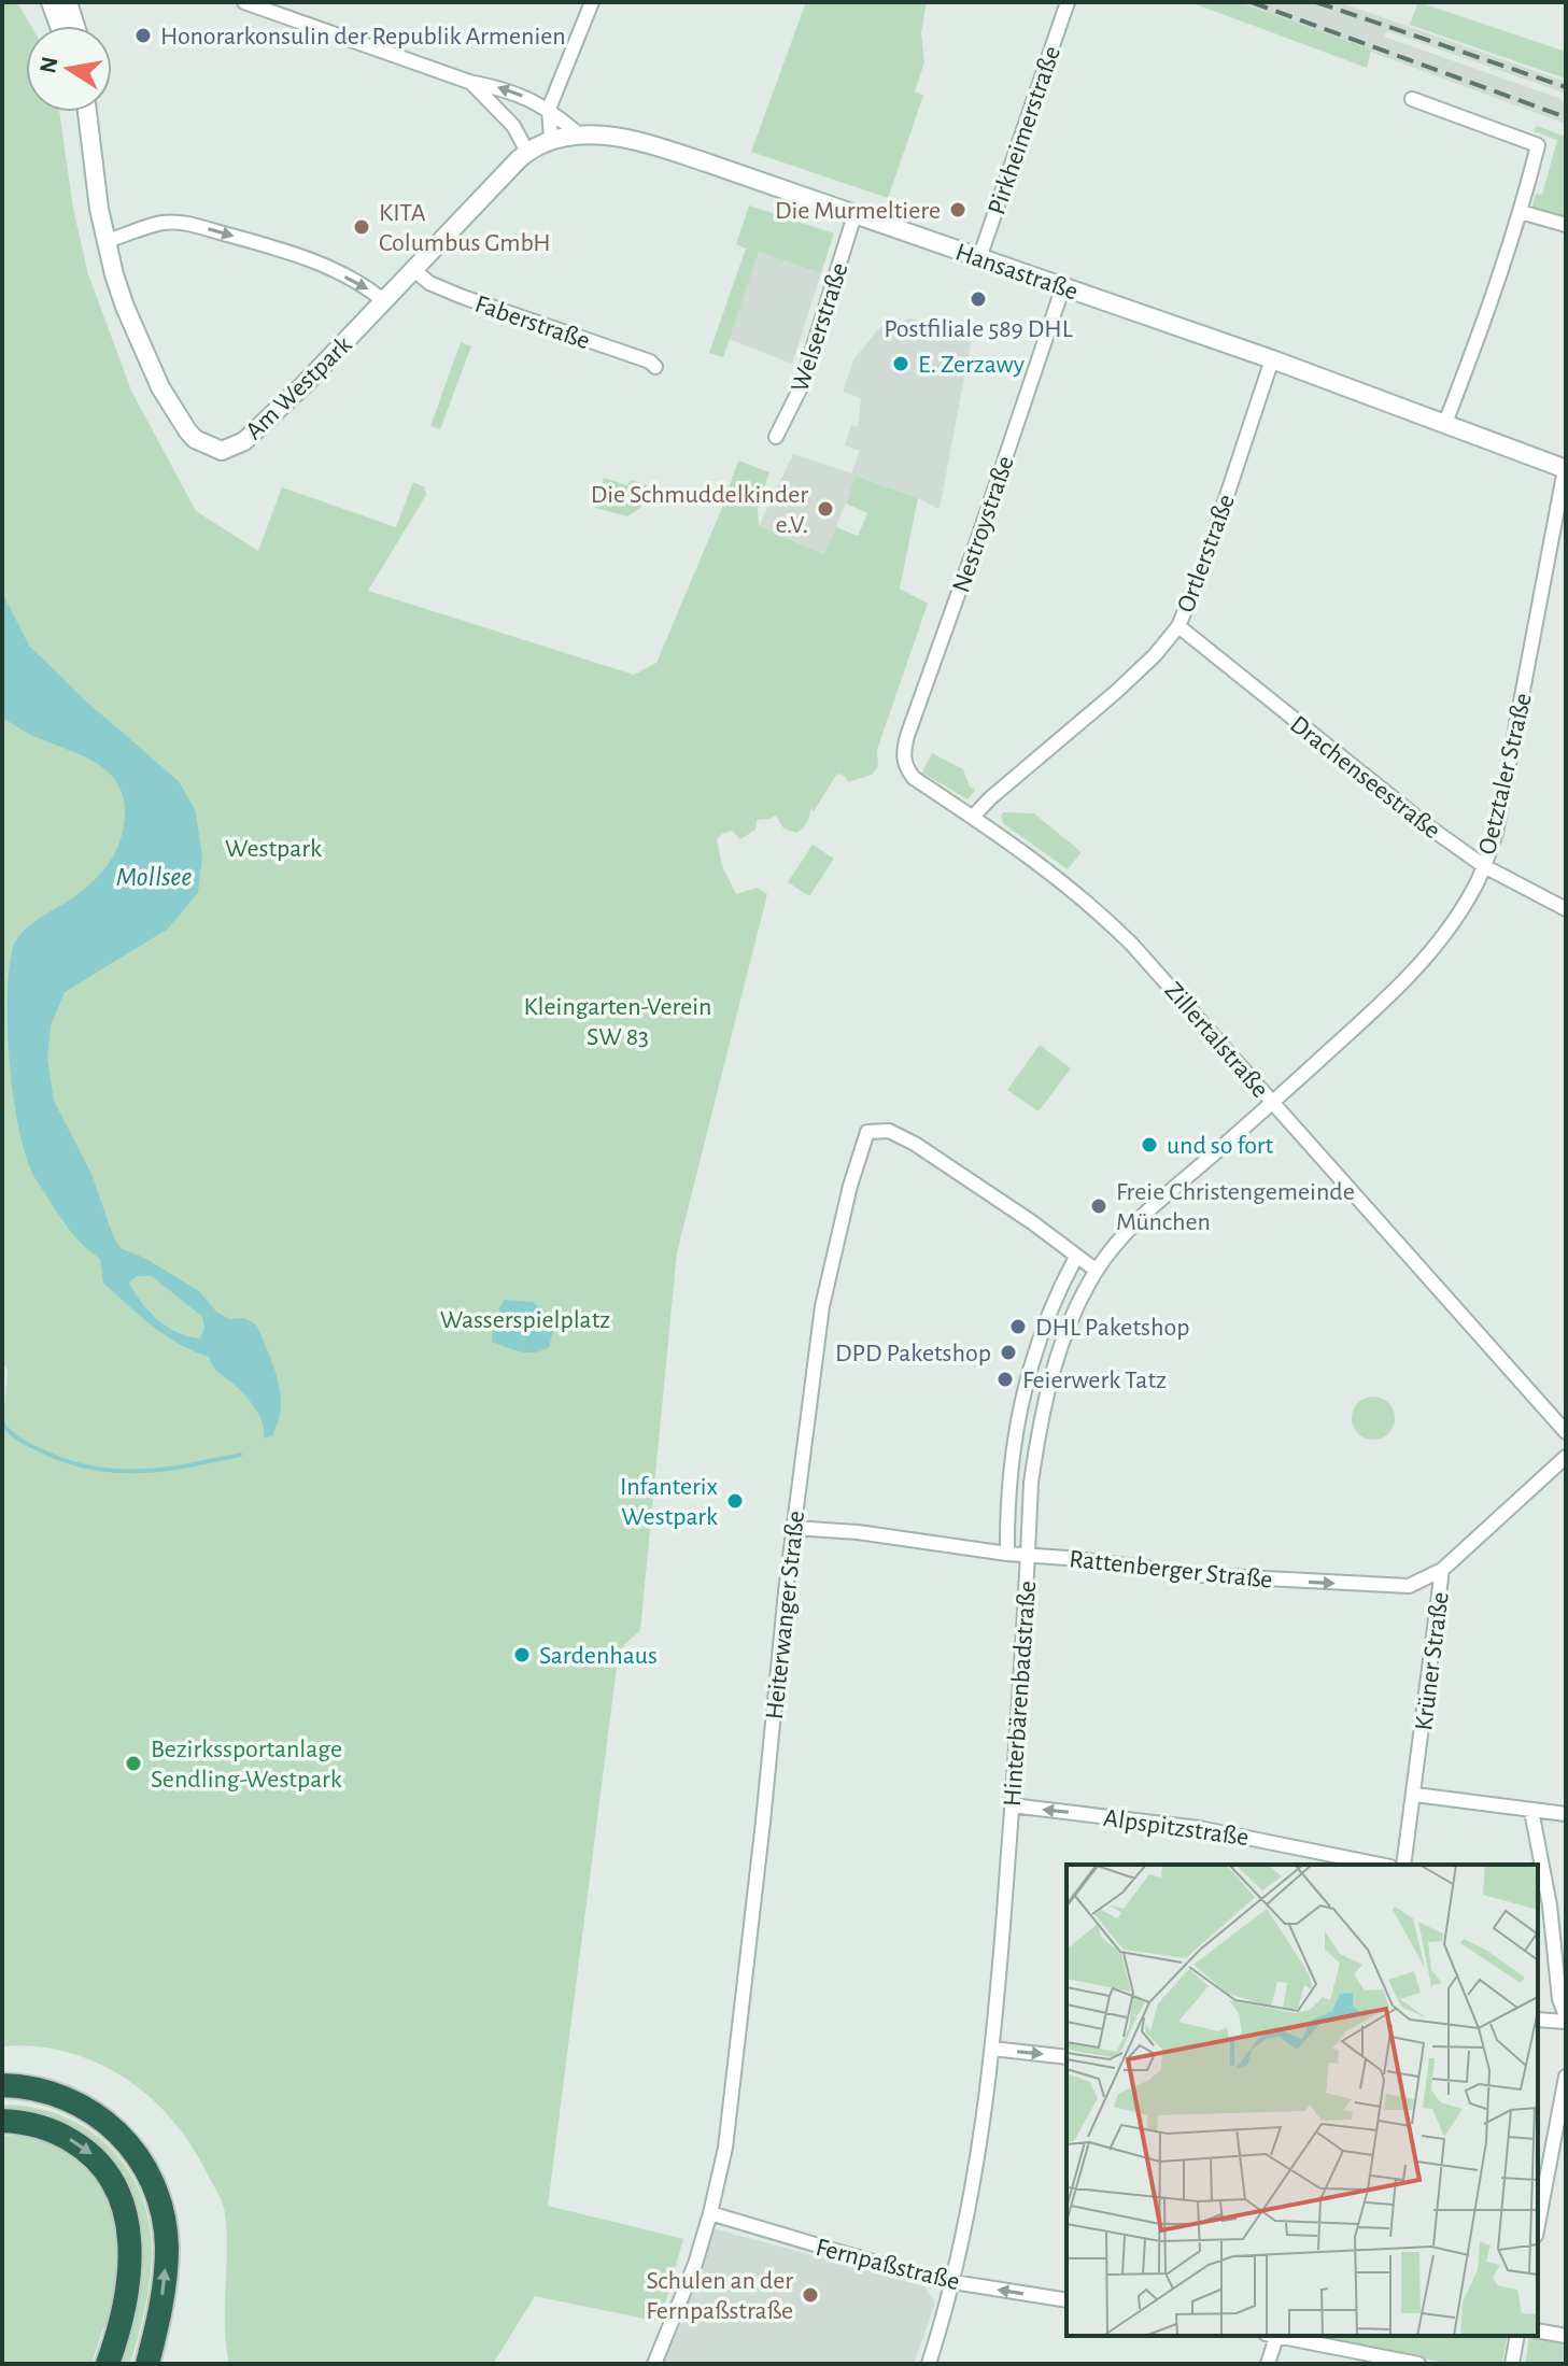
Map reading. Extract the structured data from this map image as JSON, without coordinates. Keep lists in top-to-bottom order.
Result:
{
  "streets": {
    "street": [
      "Pirkheimerstraße",
      "Hansastraße",
      "Faberstraße",
      "Welserstraße",
      "Am Westpark",
      "Nestroystraße",
      "Ortlerstraße",
      "Oetztaler Straße",
      "Drachenseestraße",
      "Zillertalstraße",
      "Rattenberger Straße",
      "Heiterwanger Straße",
      "Krüner Straße",
      "Hinterbärenbadstraße",
      "Alpspitzstraße",
      "Fernpaßstraße"
    ]
  },
  "crossings": [
    ["Pirkheimerstraße", "Hansastraße"],
    ["Hansastraße", "Welserstraße"],
    ["Hansastraße", "Am Westpark"],
    ["Hansastraße", "Nestroystraße"],
    ["Hansastraße", "Ortlerstraße"],
    ["Hansastraße", "Oetztaler Straße"],
    ["Faberstraße", "Am Westpark"],
    ["Nestroystraße", "Zillertalstraße"],
    ["Ortlerstraße", "Drachenseestraße"],
    ["Ortlerstraße", "Zillertalstraße"],
    ["Oetztaler Straße", "Drachenseestraße"],
    ["Oetztaler Straße", "Zillertalstraße"],
    ["Oetztaler Straße", "Hinterbärenbadstraße"],
    ["Zillertalstraße", "Hinterbärenbadstraße"],
    ["Rattenberger Straße", "Heiterwanger Straße"],
    ["Rattenberger Straße", "Krüner Straße"],
    ["Rattenberger Straße", "Hinterbärenbadstraße"],
    ["Heiterwanger Straße", "Hinterbärenbadstraße"],
    ["Heiterwanger Straße", "Fernpaßstraße"],
    ["Hinterbärenbadstraße", "Alpspitzstraße"],
    ["Hinterbärenbadstraße", "Fernpaßstraße"]
  ],
  "one_way": ["Rattenberger Straße", "Alpspitzstraße"],
  "water": ["Mollsee"],
  "parks": ["Westpark", "Kleingarten-Verein SW 83", "Wasserspielplatz"],
  "places": [
    "Honorarkonsulin der Republik Armenien",
    "Die Murmeltiere",
    "KITA Columbus GmbH",
    "Postfiliale 589 DHL",
    "E. Zerzawy",
    "Die Schmuddelkinder e.V.",
    "und so fort",
    "Freie Christengemeinde München",
    "DHL Paketshop",
    "DPD Paketshop",
    "Feierwerk Tatz",
    "Infanterix Westpark",
    "Sardenhaus",
    "Bezirkssportanlage Sendling-Westpark",
    "Schulen an der Fernpaßstraße"
  ],
  "north": "left"
}
